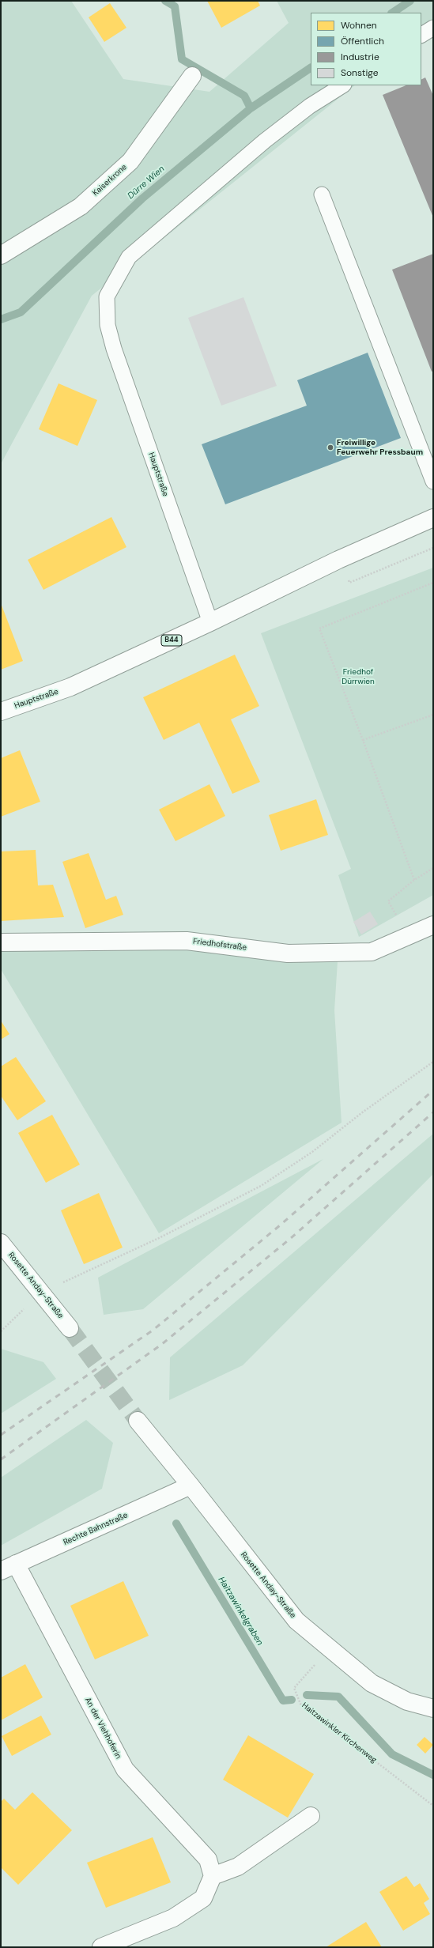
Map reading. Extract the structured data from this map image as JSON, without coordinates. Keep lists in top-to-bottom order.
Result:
{
  "streets": {
    "street": [
      "Kaiserkrone",
      "Hauptstraße",
      "B44",
      "Friedhofstraße",
      "Rosette Anday-Straße",
      "Rechte Bahnstraße",
      "An der Viehhoferin"
    ],
    "path": ["Haitzawinkler Kirchenweg"]
  },
  "crossings": [
    ["Rosette Anday-Straße", "Rechte Bahnstraße"],
    ["Rosette Anday-Straße", "Haitzawinkler Kirchenweg"],
    ["Rechte Bahnstraße", "An der Viehhoferin"]
  ],
  "water": ["Dürre Wien", "Haitzawinkelgraben"],
  "parks": ["Friedhof Dürrwien"],
  "places": ["Freiwillige Feuerwehr Pressbaum"],
  "legend": [
    "Wohnen",
    "Öffentlich",
    "Industrie",
    "Sonstige"
  ]
}
